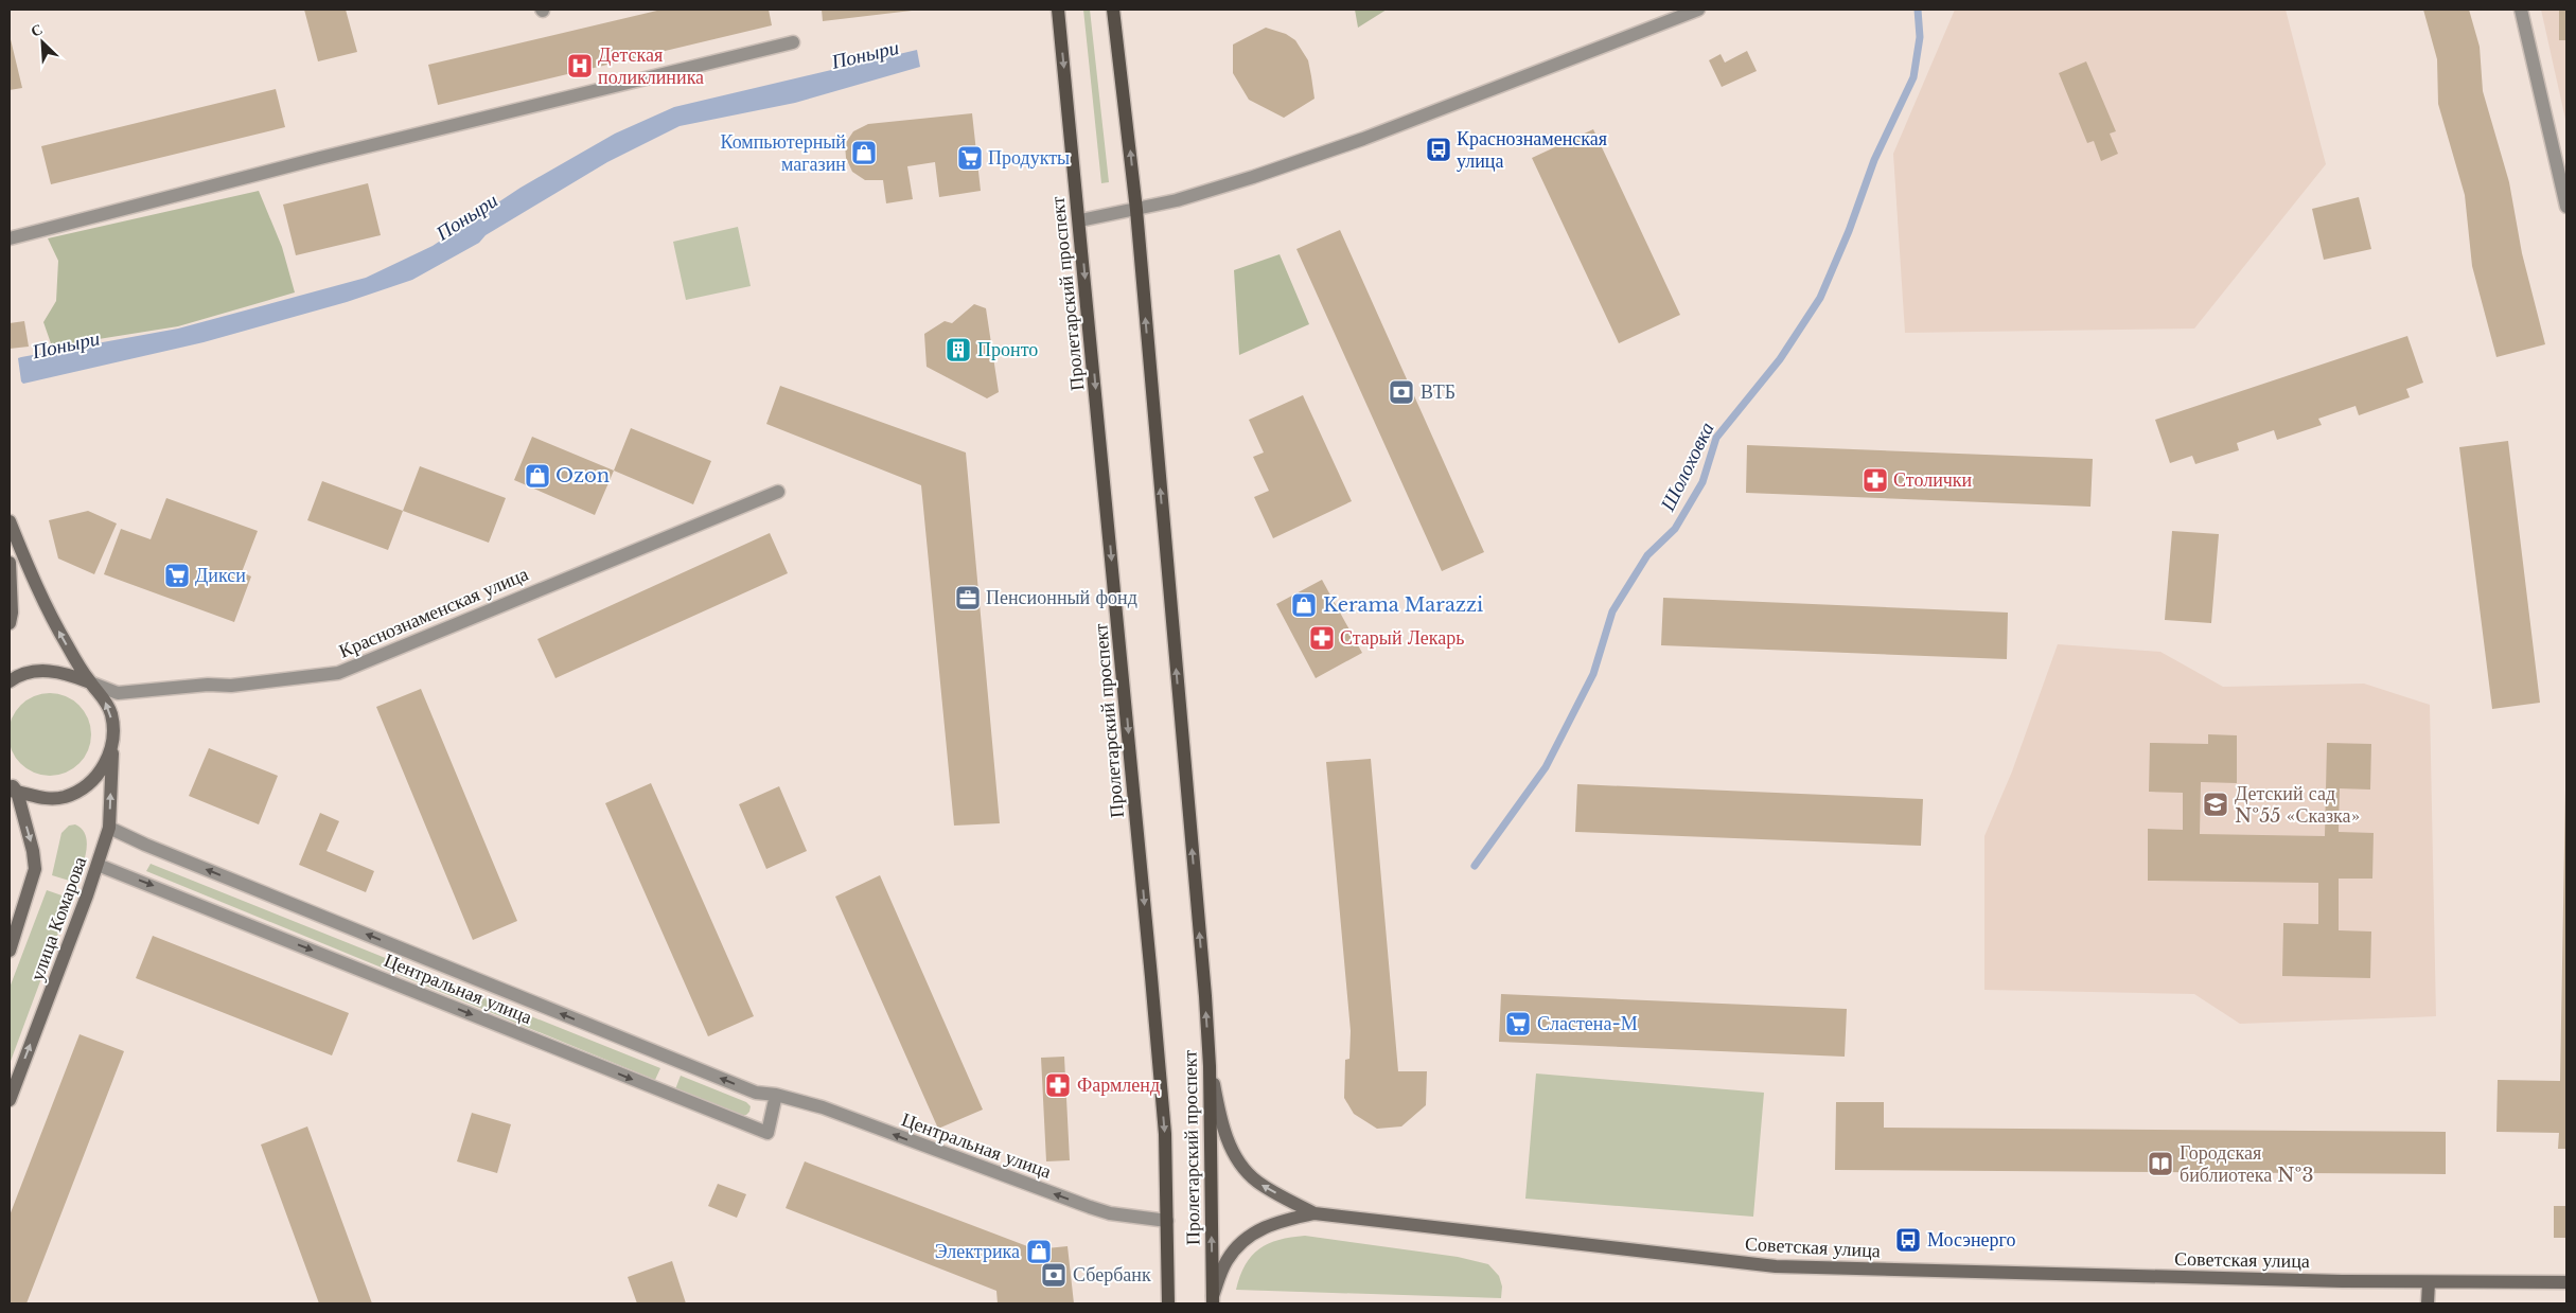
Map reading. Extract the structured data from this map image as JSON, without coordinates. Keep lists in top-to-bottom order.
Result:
{
  "streets": {
    "main road": ["Пролетарский проспект", "улица Комарова", "Советская улица"],
    "street": ["Краснознаменская улица", "Центральная улица"]
  },
  "crossings": [
    ["Пролетарский проспект", "Центральная улица"],
    ["Краснознаменская улица", "улица Комарова"],
    ["улица Комарова", "Центральная улица"]
  ],
  "water": ["Поныри", "Шолоховка"],
  "places": {
    "hospital": ["Детская поликлиника"],
    "bus stop": ["Краснознаменская улица", "Мосэнерго"],
    "shop": [
      "Компьютерный магазин",
      "Ozon",
      "Kerama Marazzi",
      "Электрика"
    ],
    "supermarket": ["Продукты", "Дикси", "Сластена-М"],
    "building": ["Пронто"],
    "bank": ["ВТБ", "Сбербанк"],
    "pharmacy": ["Столички", "Старый Лекарь", "Фармленд"],
    "office": ["Пенсионный фонд"],
    "school or university": ["Детский сад №55 «Сказка»"],
    "library": ["Городская библиотека №3"]
  },
  "north": "top left"
}
